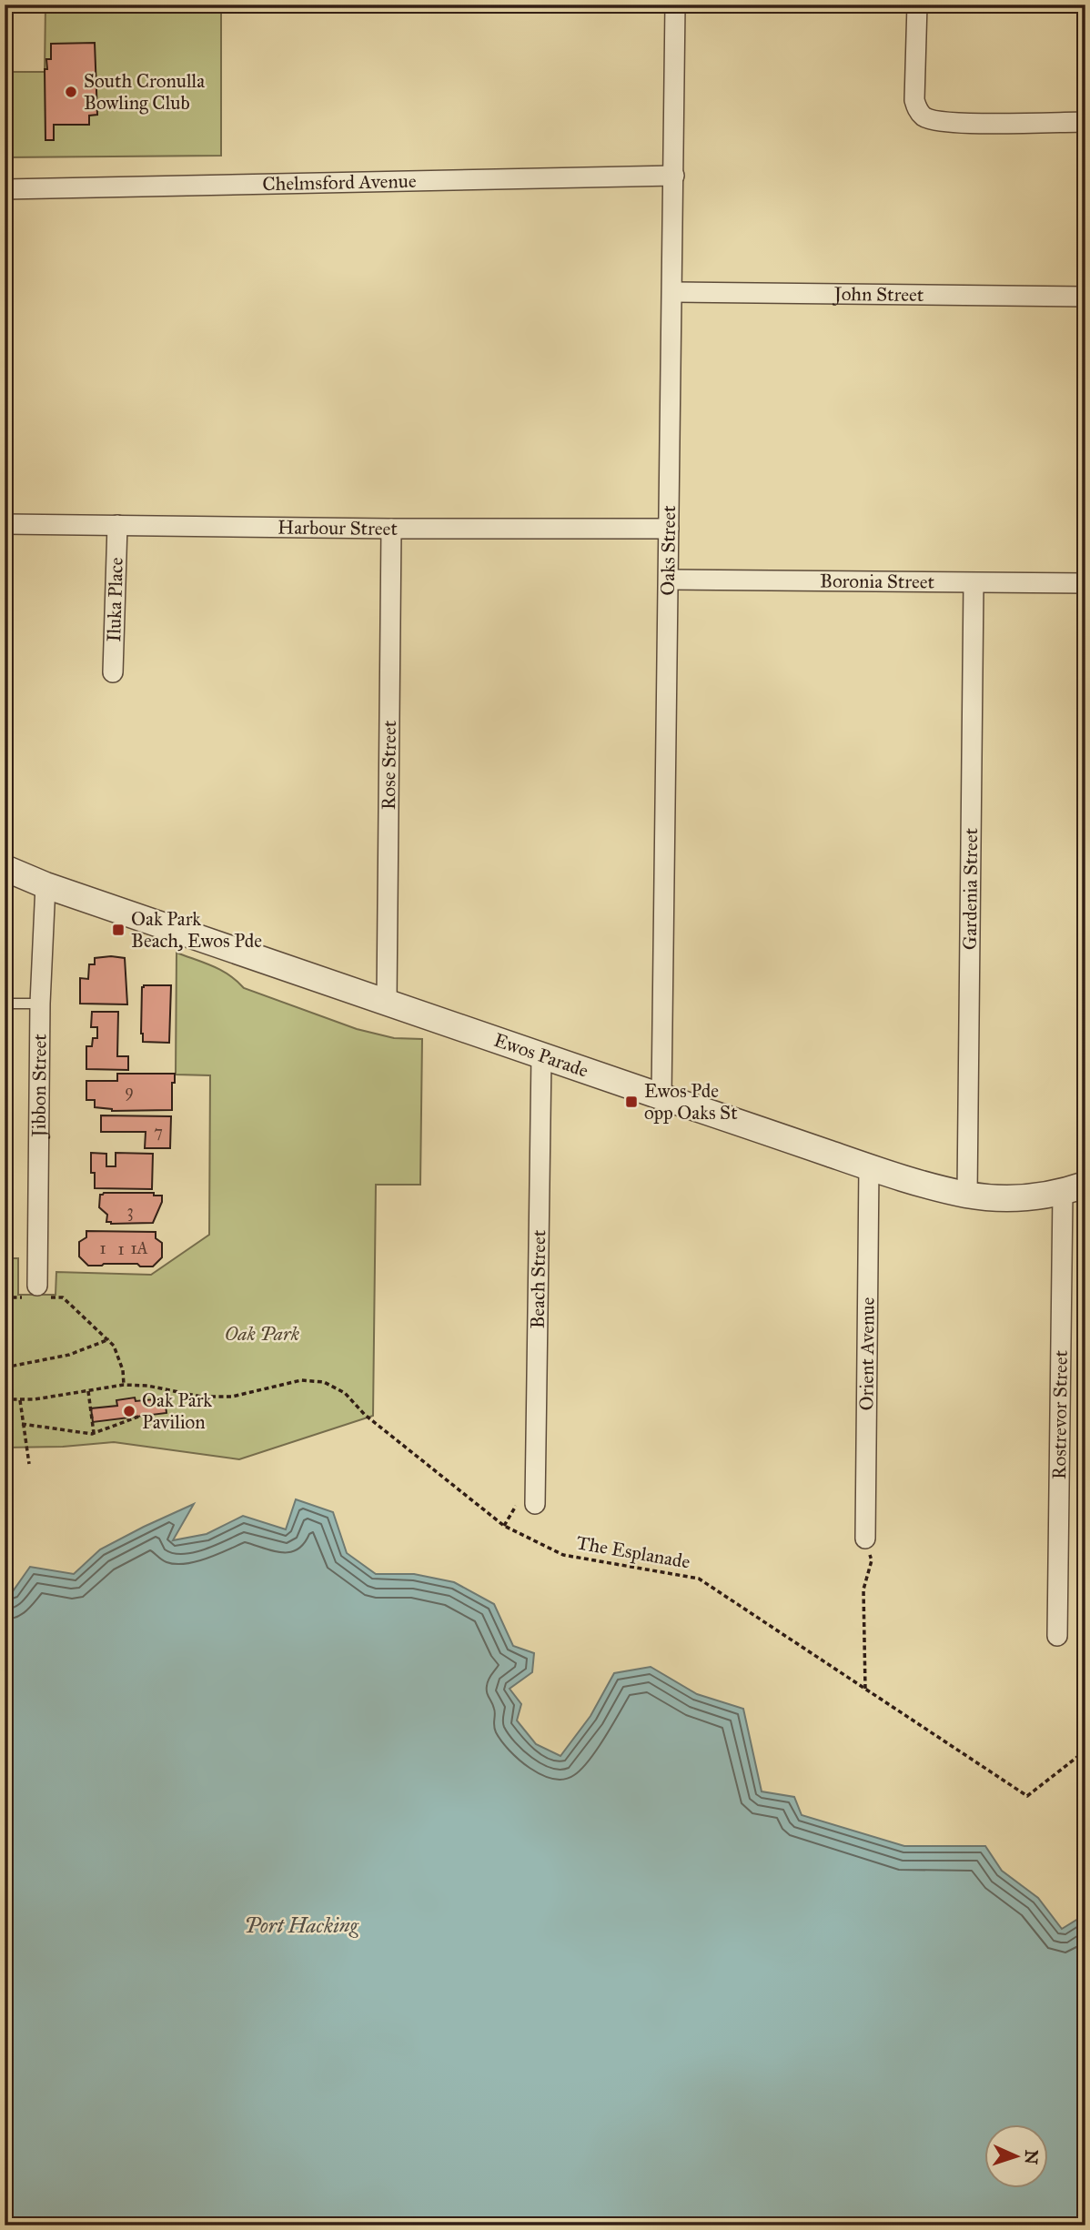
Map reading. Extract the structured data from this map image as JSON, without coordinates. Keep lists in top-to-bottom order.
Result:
{
  "streets": {
    "street": [
      "Chelmsford Avenue",
      "John Street",
      "Harbour Street",
      "Oaks Street",
      "Boronia Street",
      "Iluka Place",
      "Rose Street",
      "Gardenia Street",
      "Ewos Parade",
      "Jibbon Street",
      "Beach Street",
      "Orient Avenue",
      "Rostrevor Street"
    ],
    "path": ["The Esplanade"]
  },
  "crossings": [
    ["Chelmsford Avenue", "Oaks Street"],
    ["John Street", "Oaks Street"],
    ["Harbour Street", "Oaks Street"],
    ["Harbour Street", "Iluka Place"],
    ["Harbour Street", "Rose Street"],
    ["Oaks Street", "Boronia Street"],
    ["Oaks Street", "Ewos Parade"],
    ["Boronia Street", "Gardenia Street"],
    ["Rose Street", "Ewos Parade"],
    ["Gardenia Street", "Ewos Parade"],
    ["Ewos Parade", "Jibbon Street"],
    ["Ewos Parade", "Beach Street"],
    ["Ewos Parade", "Orient Avenue"],
    ["Ewos Parade", "Rostrevor Street"]
  ],
  "water": ["Port Hacking"],
  "parks": ["Oak Park"],
  "places": {
    "other": ["South Cronulla Bowling Club", "Oak Park Pavilion"],
    "transit": ["Oak Park Beach, Ewos Pde", "Ewos Pde opp Oaks St"]
  },
  "house_numbers": [
    "9",
    "7",
    "3",
    "1",
    "1A",
    "1"
  ],
  "north": "right"
}
